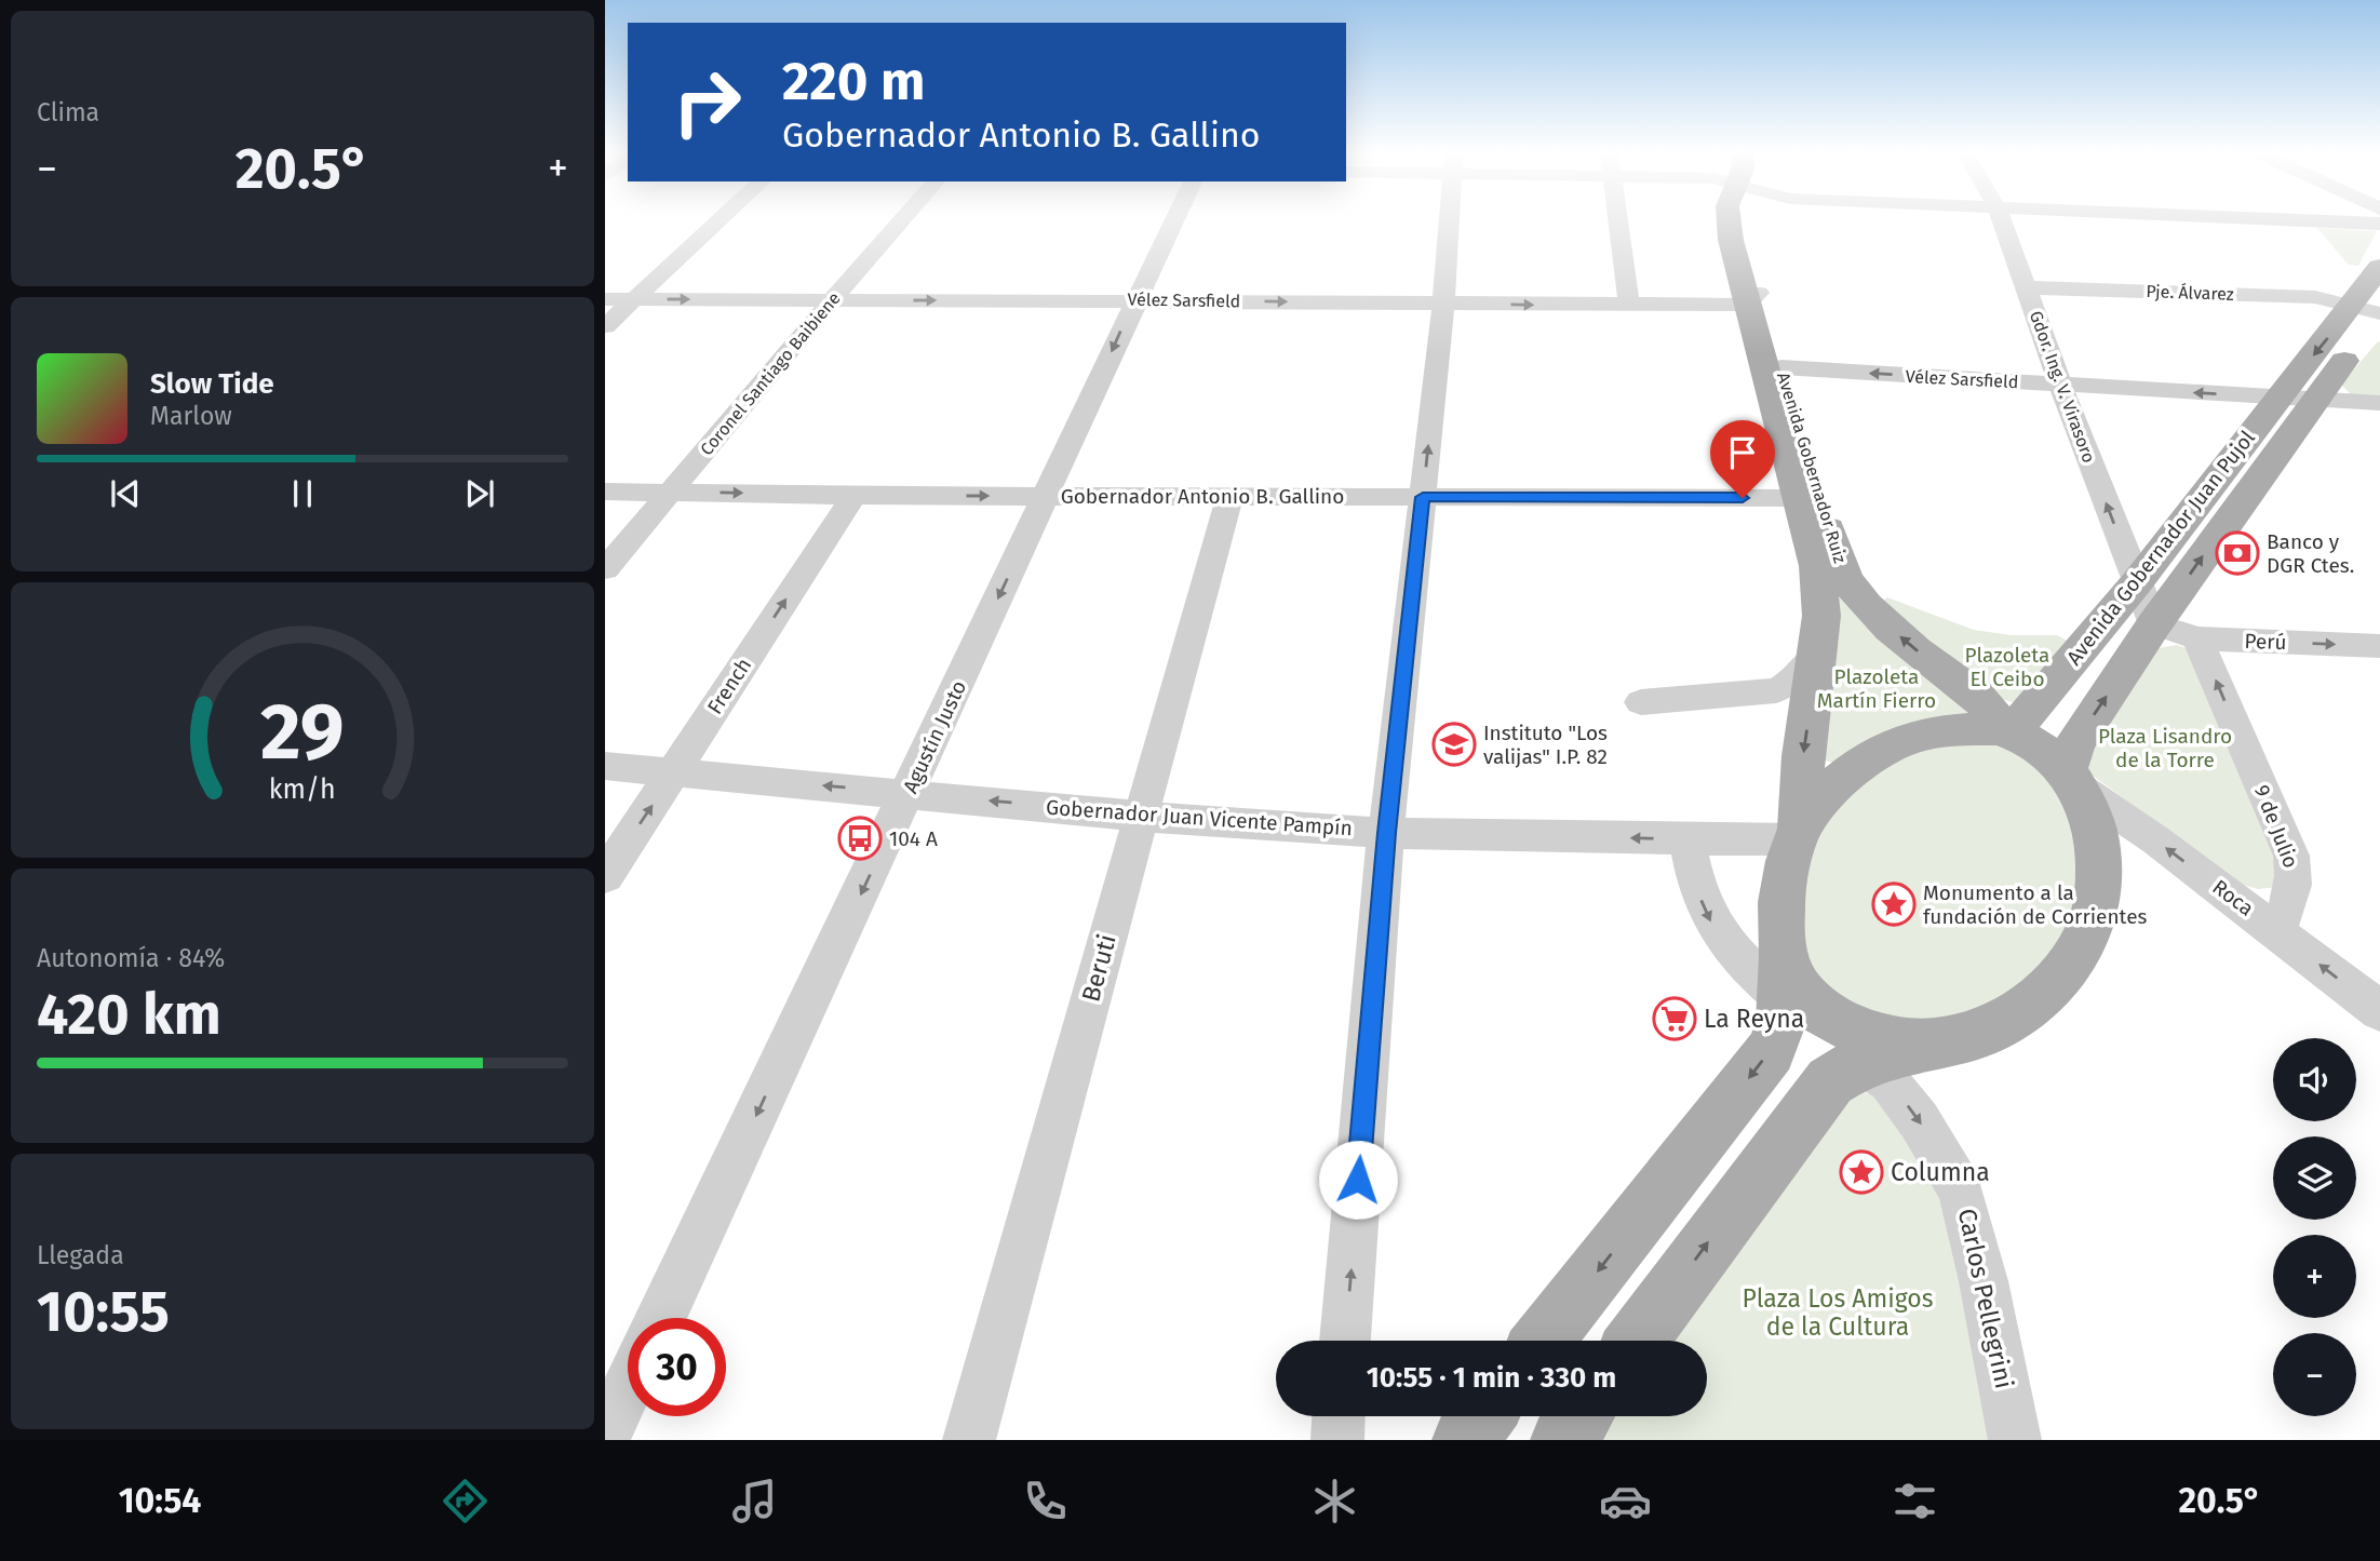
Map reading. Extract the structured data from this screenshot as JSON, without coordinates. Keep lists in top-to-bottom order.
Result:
{
  "streets": {
    "main road": ["Avenida Gobernador Ruiz", "Avenida Gobernador Juan Pujol"],
    "street": [
      "Pje. Álvarez",
      "Vélez Sarsfield",
      "Coronel Santiago Baibiene",
      "Gdor. Ing. V. Virasoro",
      "Gobernador Antonio B. Gallino",
      "Perú",
      "French",
      "Agustín Justo",
      "Gobernador Juan Vicente Pampín",
      "9 de Julio",
      "Roca",
      "Beruti",
      "Carlos Pellegrini"
    ]
  },
  "crossings": [
    ["Pje. Álvarez", "Gdor. Ing. V. Virasoro"],
    ["Pje. Álvarez", "Avenida Gobernador Juan Pujol"],
    ["Vélez Sarsfield", "Coronel Santiago Baibiene"],
    ["Vélez Sarsfield", "Gdor. Ing. V. Virasoro"],
    ["Vélez Sarsfield", "Avenida Gobernador Ruiz"],
    ["Vélez Sarsfield", "Avenida Gobernador Juan Pujol"],
    ["Vélez Sarsfield", "Agustín Justo"],
    ["Coronel Santiago Baibiene", "Gobernador Antonio B. Gallino"],
    ["Gdor. Ing. V. Virasoro", "Avenida Gobernador Juan Pujol"],
    ["Gdor. Ing. V. Virasoro", "Perú"],
    ["Avenida Gobernador Ruiz", "Gobernador Antonio B. Gallino"],
    ["Avenida Gobernador Ruiz", "Avenida Gobernador Juan Pujol"],
    ["Avenida Gobernador Ruiz", "Gobernador Juan Vicente Pampín"],
    ["Gobernador Antonio B. Gallino", "French"],
    ["Gobernador Antonio B. Gallino", "Agustín Justo"],
    ["Gobernador Antonio B. Gallino", "Beruti"],
    ["Avenida Gobernador Juan Pujol", "Perú"],
    ["Avenida Gobernador Juan Pujol", "Roca"],
    ["Perú", "9 de Julio"],
    ["French", "Gobernador Juan Vicente Pampín"],
    ["Agustín Justo", "Gobernador Juan Vicente Pampín"],
    ["Gobernador Juan Vicente Pampín", "Beruti"],
    ["9 de Julio", "Roca"]
  ],
  "one_way": [
    "Gdor. Ing. V. Virasoro",
    "Perú",
    "French",
    "Agustín Justo",
    "Gobernador Juan Vicente Pampín",
    "9 de Julio",
    "Roca",
    "Carlos Pellegrini"
  ],
  "parks": [
    "Plazoleta El Ceibo",
    "Plazoleta Martín Fierro",
    "Plaza Lisandro de la Torre",
    "Plaza Los Amigos de la Cultura"
  ],
  "places": {
    "bank": ["Banco y DGR Ctes."],
    "school or university": ["Instituto \"Los valijas\" I.P. 82"],
    "bus stop": ["104 A"],
    "place": ["Monumento a la fundación de Corrientes", "Columna"],
    "supermarket": ["La Reyna"]
  },
  "page": {
    "tile": [
      "Clima",
      ["Autonomía · 84%", "420 km"],
      ["Llegada", "10:55"]
    ],
    "turn": ["220 m", "Gobernador Antonio B. Gallino"],
    "heat": ["−", "20.5°", "+"],
    "song": ["Slow Tide", "Marlow"],
    "map_buttons": ["+", "−"],
    "limit": "30",
    "trip": "10:55 · 1 min · 330 m",
    "tabs": ["10:54", "20.5°"],
    "gauge": ["29", "km/h"]
  }
}
